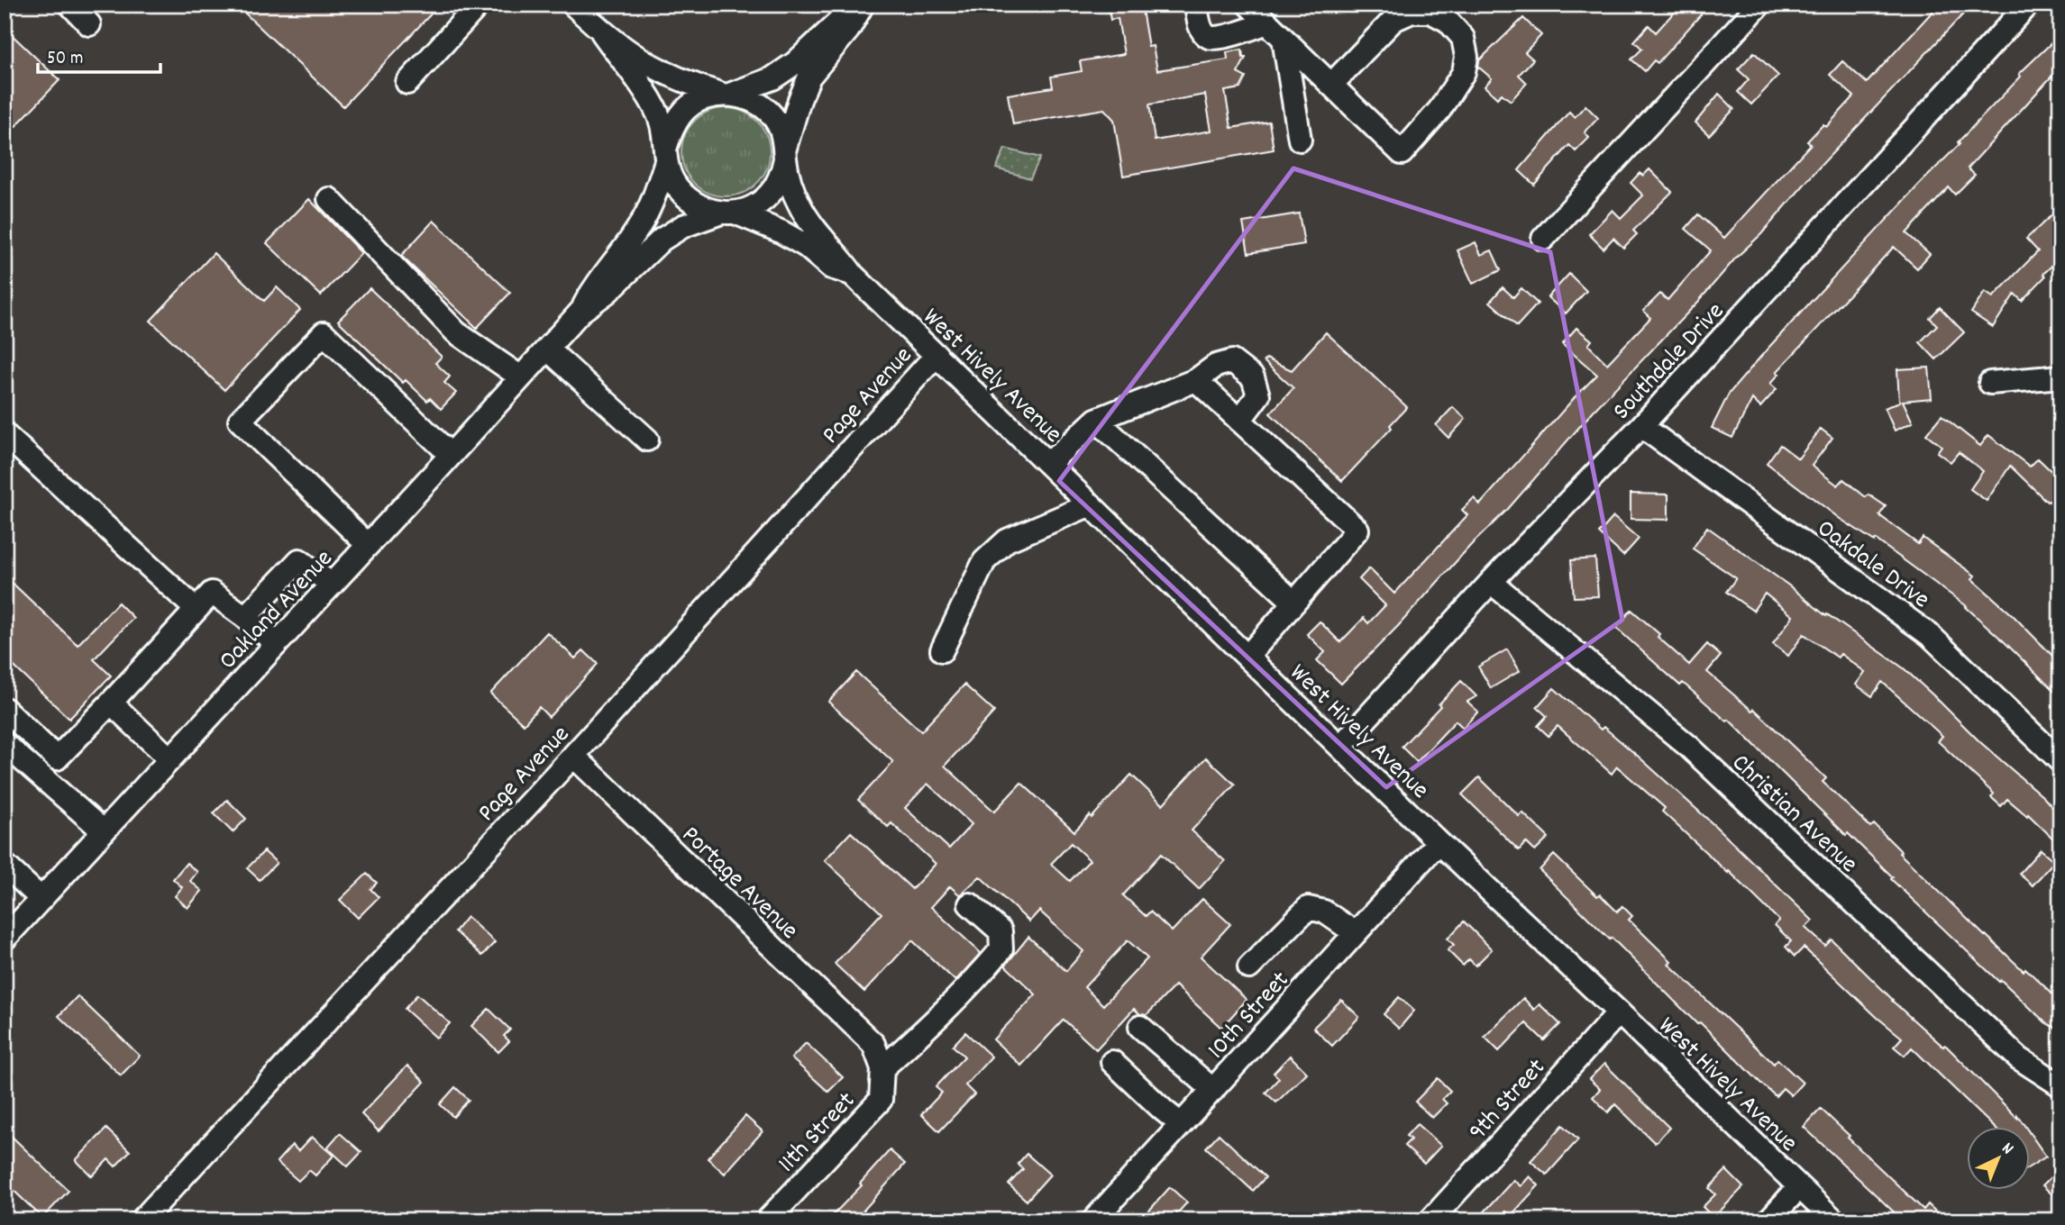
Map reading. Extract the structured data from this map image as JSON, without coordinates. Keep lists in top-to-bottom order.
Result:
{
  "streets": {
    "street": [
      "Southdale Drive",
      "West Hively Avenue",
      "Page Avenue",
      "Oakdale Drive",
      "Oakland Avenue",
      "Christian Avenue",
      "Portage Avenue",
      "10th Street",
      "9th Street",
      "11th Street"
    ]
  },
  "crossings": [
    ["Southdale Drive", "West Hively Avenue"],
    ["Southdale Drive", "Oakdale Drive"],
    ["Southdale Drive", "Christian Avenue"],
    ["West Hively Avenue", "Page Avenue"],
    ["West Hively Avenue", "10th Street"],
    ["West Hively Avenue", "9th Street"],
    ["Page Avenue", "Portage Avenue"],
    ["Portage Avenue", "11th Street"]
  ],
  "scale_bar": "50 m",
  "north": "top right"
}
